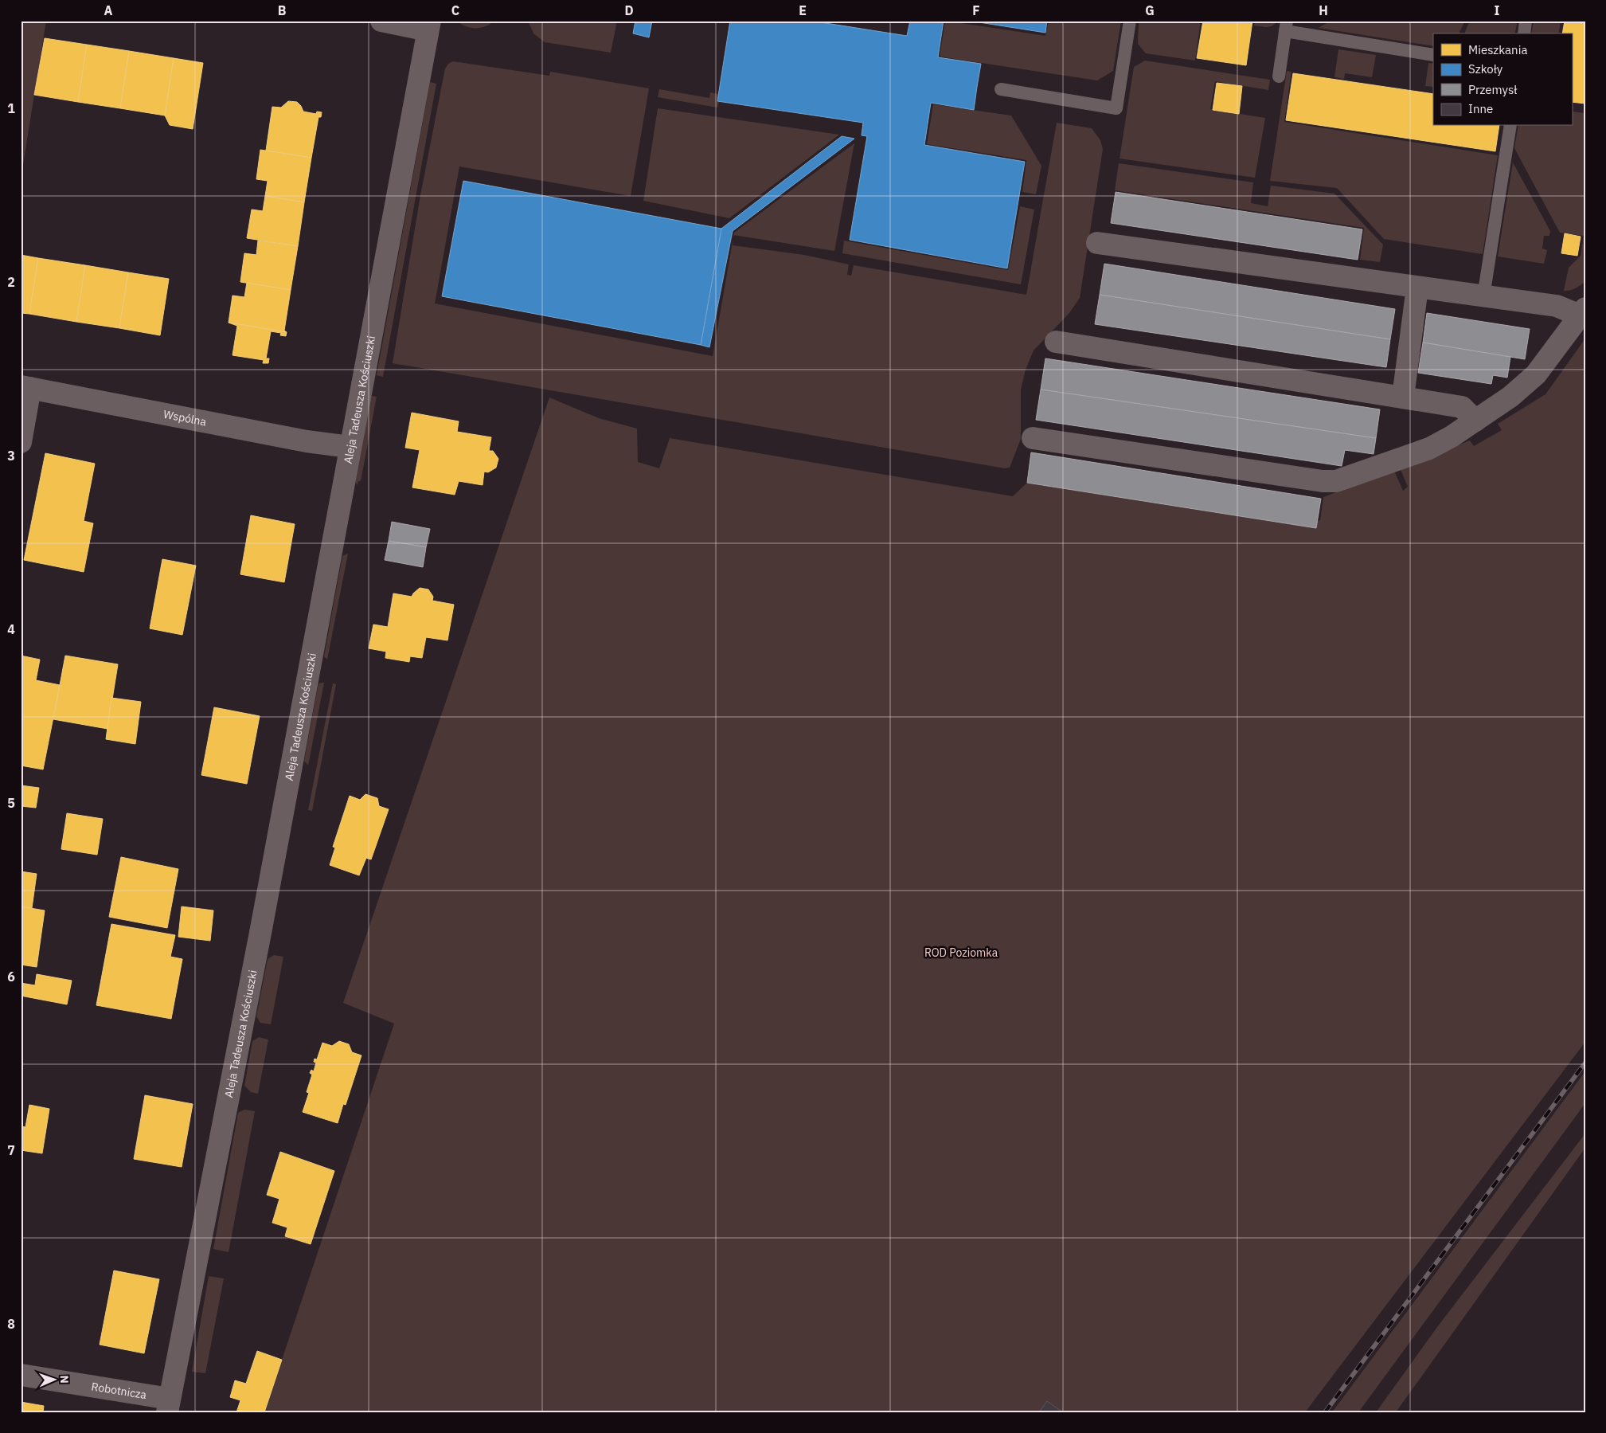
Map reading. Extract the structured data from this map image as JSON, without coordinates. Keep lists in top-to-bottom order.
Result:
{
  "streets": {
    "street": ["Aleja Tadeusza Kościuszki", "Wspólna", "Robotnicza"]
  },
  "crossings": [
    ["Aleja Tadeusza Kościuszki", "Wspólna"],
    ["Aleja Tadeusza Kościuszki", "Robotnicza"]
  ],
  "parks": ["ROD Poziomka"],
  "legend": [
    "Mieszkania",
    "Szkoły",
    "Przemysł",
    "Inne"
  ],
  "north": "right",
  "grid": {
    "columns": [
      "A",
      "B",
      "C",
      "D",
      "E",
      "F",
      "G",
      "H",
      "I"
    ],
    "rows": [
      "1",
      "2",
      "3",
      "4",
      "5",
      "6",
      "7",
      "8"
    ]
  }
}
